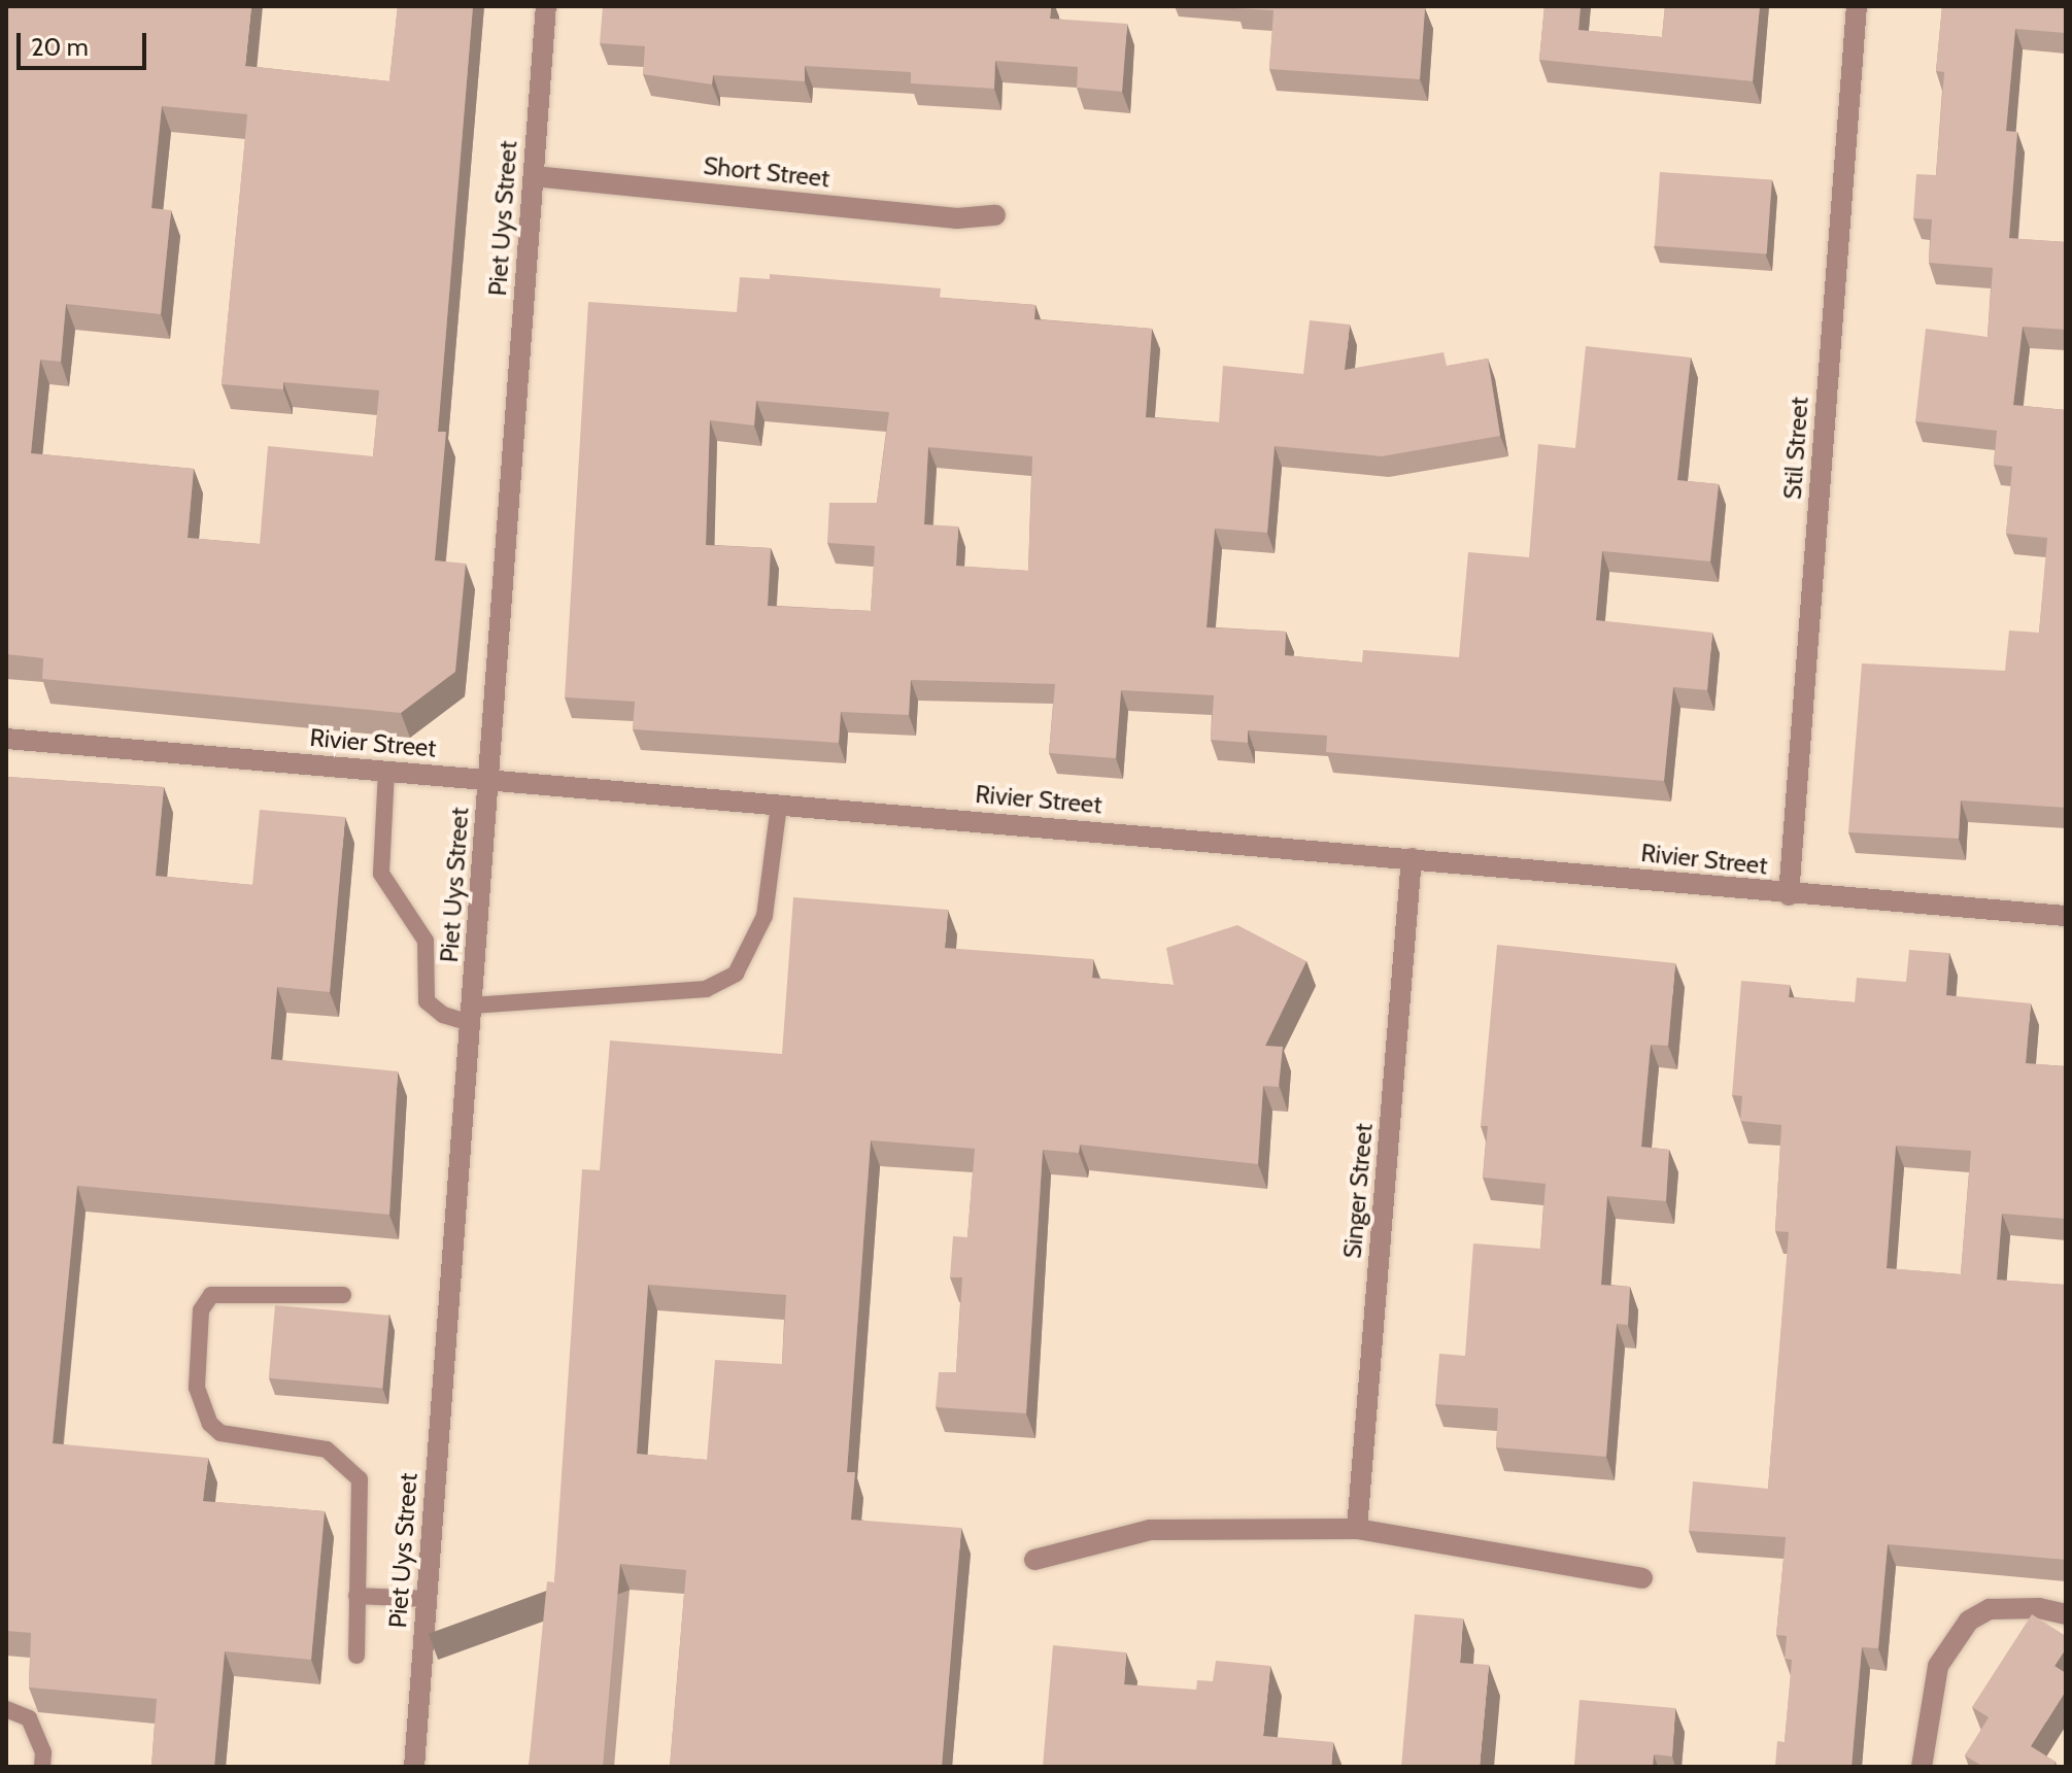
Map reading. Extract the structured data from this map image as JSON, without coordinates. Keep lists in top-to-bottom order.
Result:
{
  "streets": {
    "street": [
      "Short Street",
      "Piet Uys Street",
      "Stil Street",
      "Rivier Street",
      "Singer Street"
    ]
  },
  "crossings": [
    ["Short Street", "Piet Uys Street"],
    ["Piet Uys Street", "Rivier Street"],
    ["Stil Street", "Rivier Street"],
    ["Rivier Street", "Singer Street"]
  ],
  "scale_bar": "20 m"
}
